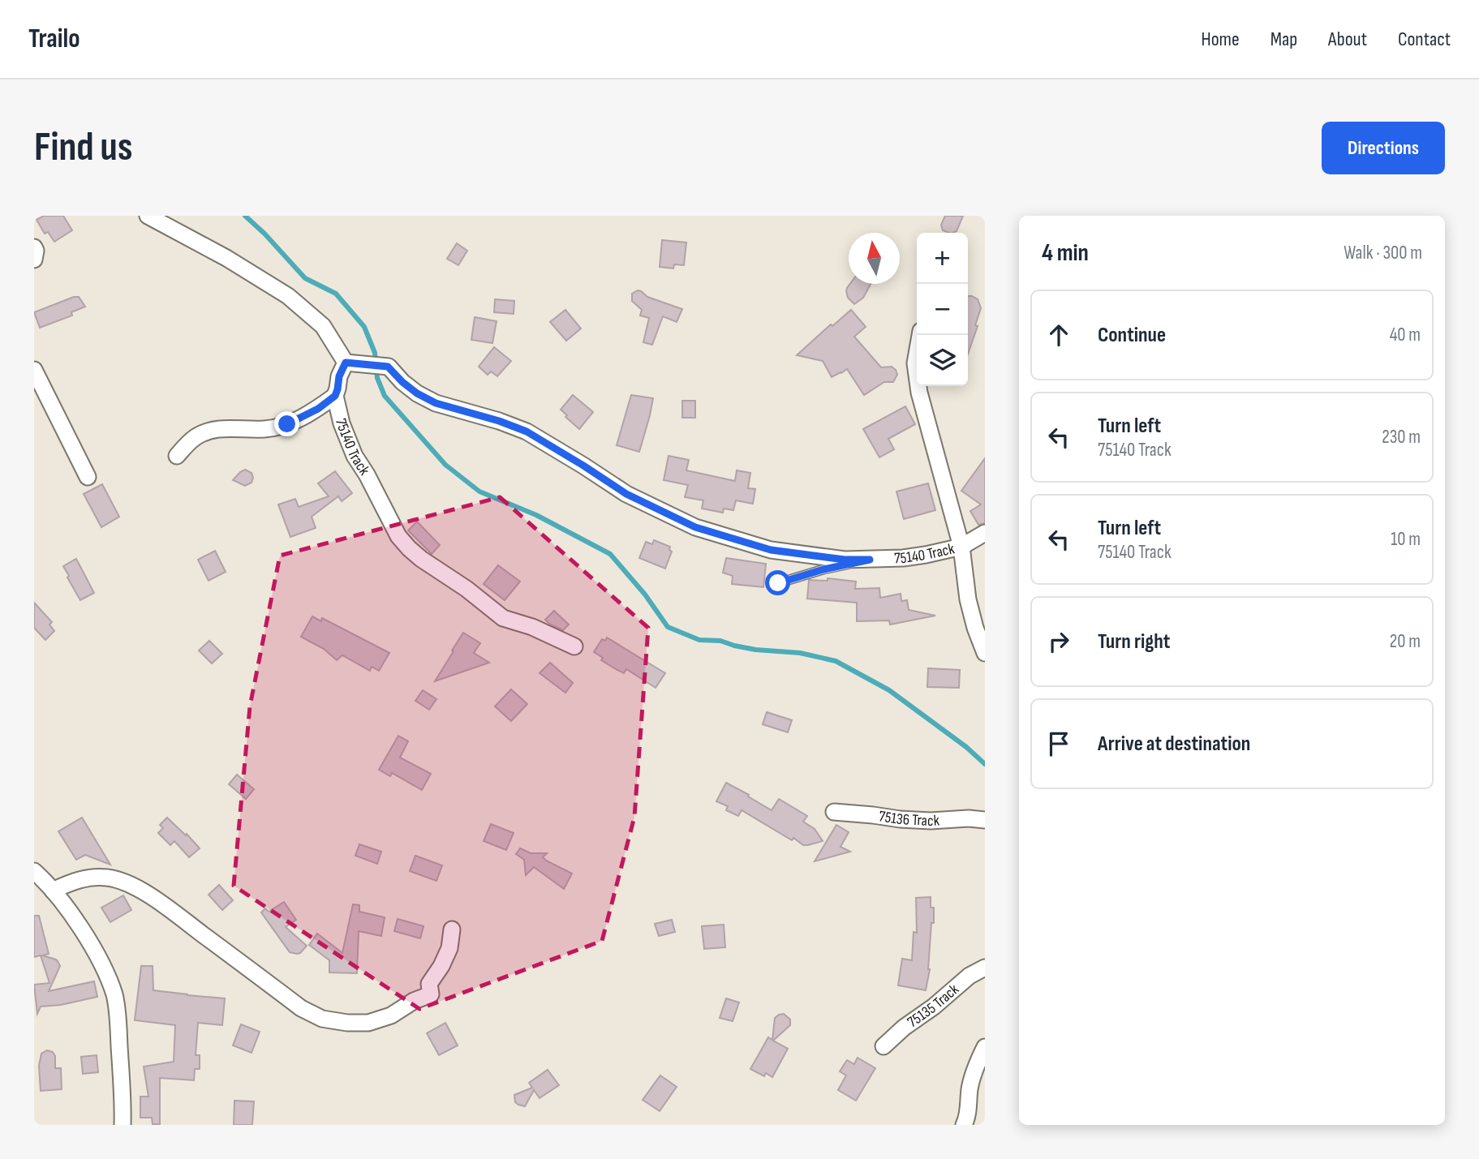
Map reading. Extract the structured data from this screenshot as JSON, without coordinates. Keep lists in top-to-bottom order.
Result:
{
  "streets": {
    "street": ["75140 Track", "75136 Track", "75135 Track"]
  },
  "north": "top",
  "page": {
    "header": "Trailo",
    "nav": [
      "Home",
      "Map",
      "About",
      "Contact"
    ],
    "buttons": "Directions",
    "title": "Find us",
    "heading": ["4 min", "Walk · 300 m"],
    "map_buttons": ["+", "−"],
    "list": [
      ["Continue", "40 m"],
      ["Turn left", "75140 Track", "230 m"],
      ["Turn left", "75140 Track", "10 m"],
      ["Turn right", "20 m"],
      "Arrive at destination"
    ]
  }
}
